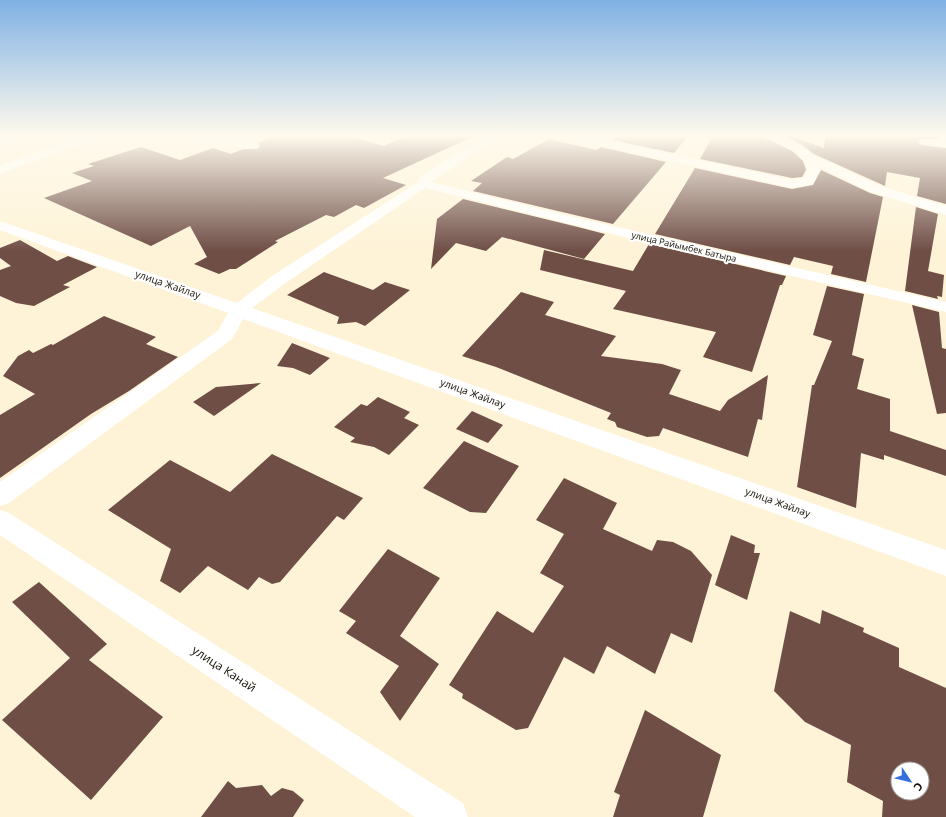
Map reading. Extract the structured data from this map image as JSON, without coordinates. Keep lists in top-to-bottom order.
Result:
{
  "streets": {
    "street": ["улица Райымбек Батыра", "улица Жайлау", "улица Канай"]
  },
  "north": "bottom right"
}
